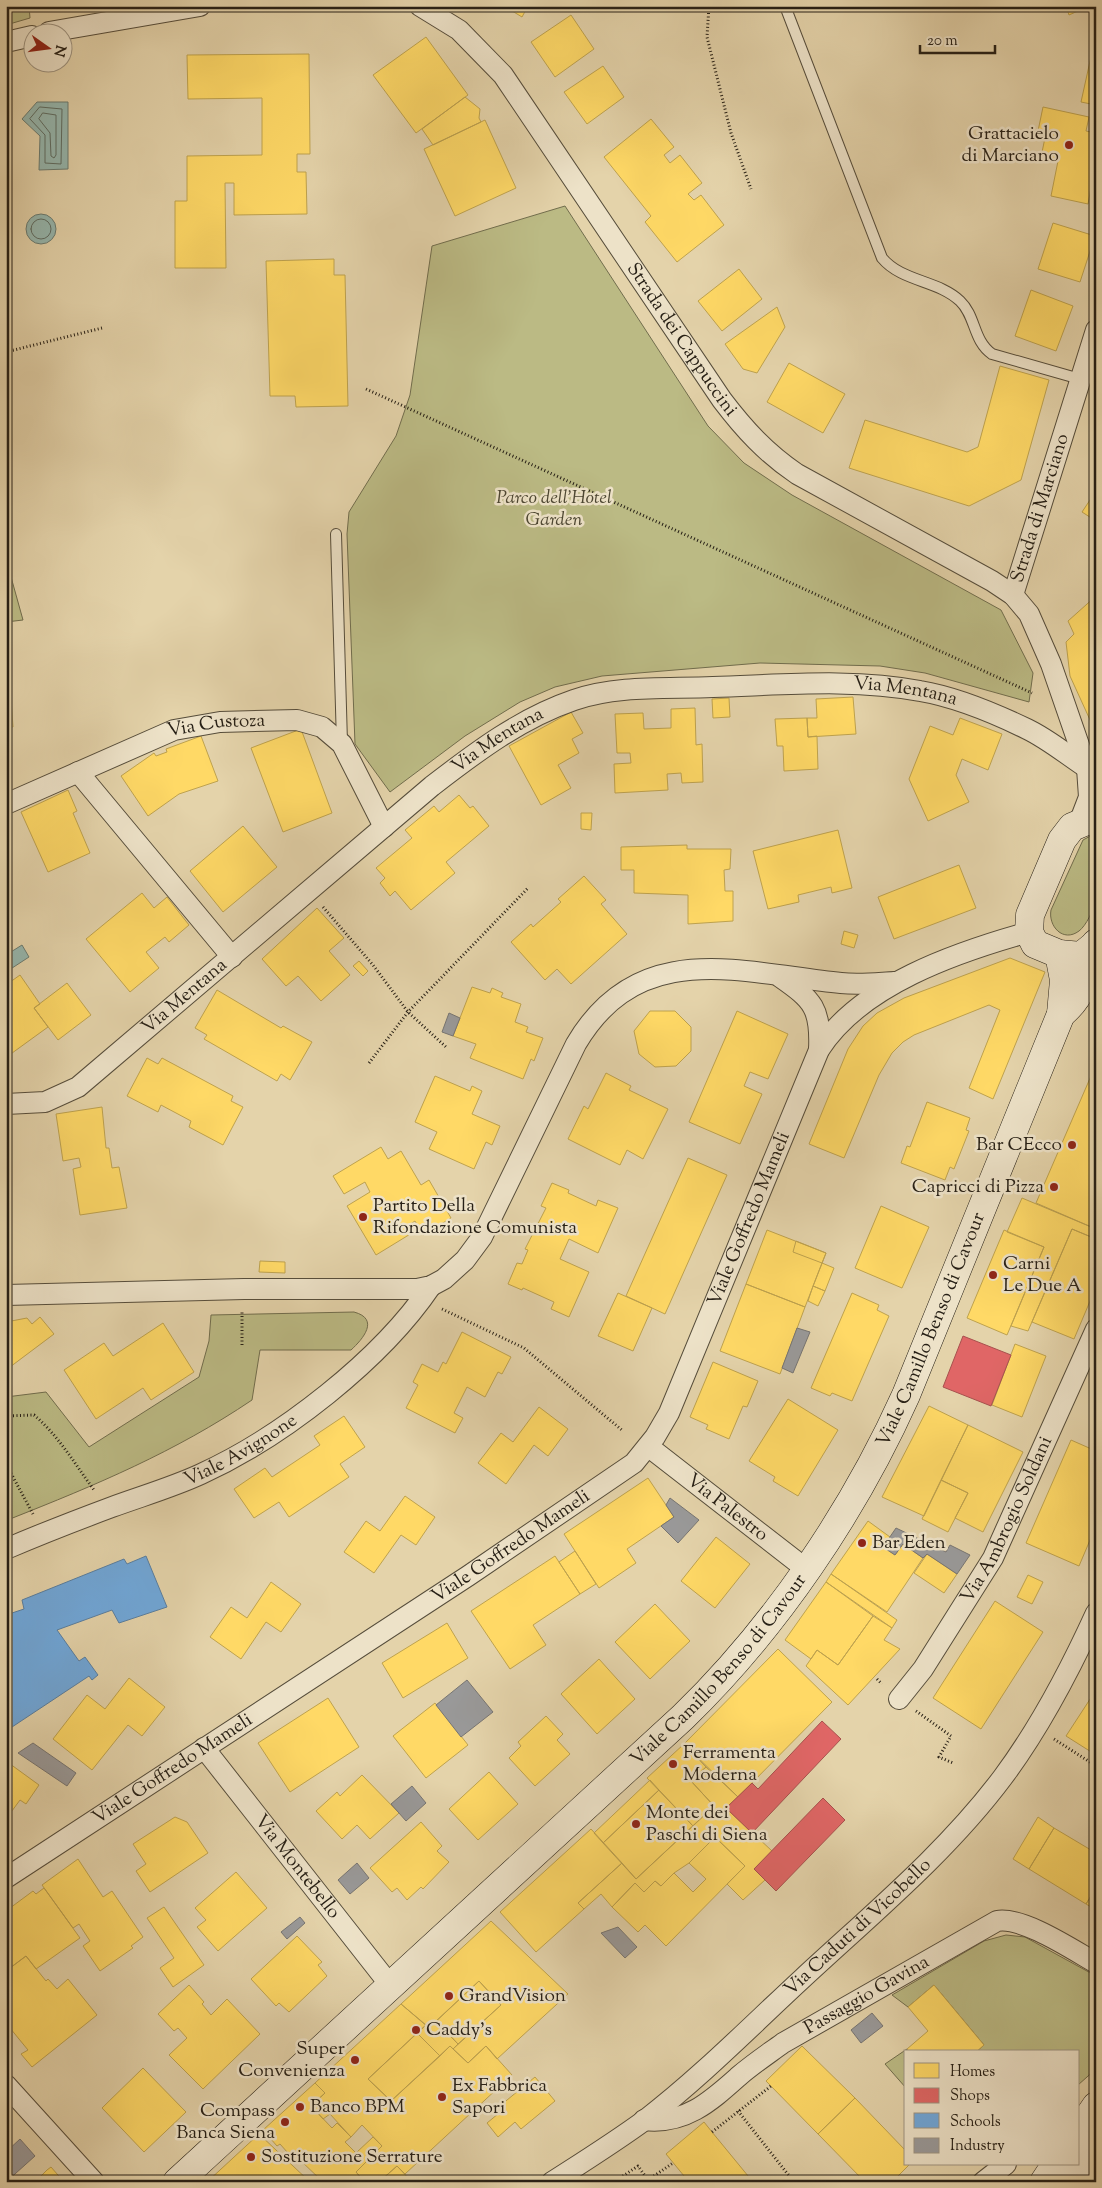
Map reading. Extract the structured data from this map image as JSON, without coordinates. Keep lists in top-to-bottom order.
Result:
{
  "streets": {
    "main road": ["Viale Camillo Benso di Cavour"],
    "street": [
      "Strada dei Cappuccini",
      "Strada di Marciano",
      "Via Mentana",
      "Via Custoza",
      "Viale Goffredo Mameli",
      "Viale Avignone",
      "Via Palestro",
      "Via Ambrogio Soldani",
      "Via Montebello",
      "Via Caduti di Vicobello",
      "Passaggio Gavina"
    ]
  },
  "crossings": [
    ["Strada dei Cappuccini", "Strada di Marciano"],
    ["Strada di Marciano", "Via Mentana"],
    ["Via Mentana", "Via Custoza"],
    ["Viale Goffredo Mameli", "Viale Camillo Benso di Cavour"],
    ["Viale Goffredo Mameli", "Via Palestro"],
    ["Viale Goffredo Mameli", "Via Montebello"],
    ["Viale Camillo Benso di Cavour", "Via Palestro"],
    ["Viale Camillo Benso di Cavour", "Via Montebello"],
    ["Via Caduti di Vicobello", "Passaggio Gavina"]
  ],
  "parks": ["Parco dell'Hotel Garden"],
  "places": [
    "Grattacielo di Marciano",
    "Bar CEcco",
    "Capricci di Pizza",
    "Partito Della Rifondazione Comunista",
    "Carni Le Due A",
    "Bar Eden",
    "Ferramenta Moderna",
    "Monte dei Paschi di Siena",
    "GrandVision",
    "Caddy's",
    "Super Convenienza",
    "Ex Fabbrica Sapori",
    "Banco BPM",
    "Compass Banca Siena",
    "Sostituzione Serrature"
  ],
  "legend": [
    "Homes",
    "Shops",
    "Schools",
    "Industry"
  ],
  "scale_bar": "20 m",
  "north": "right"
}
